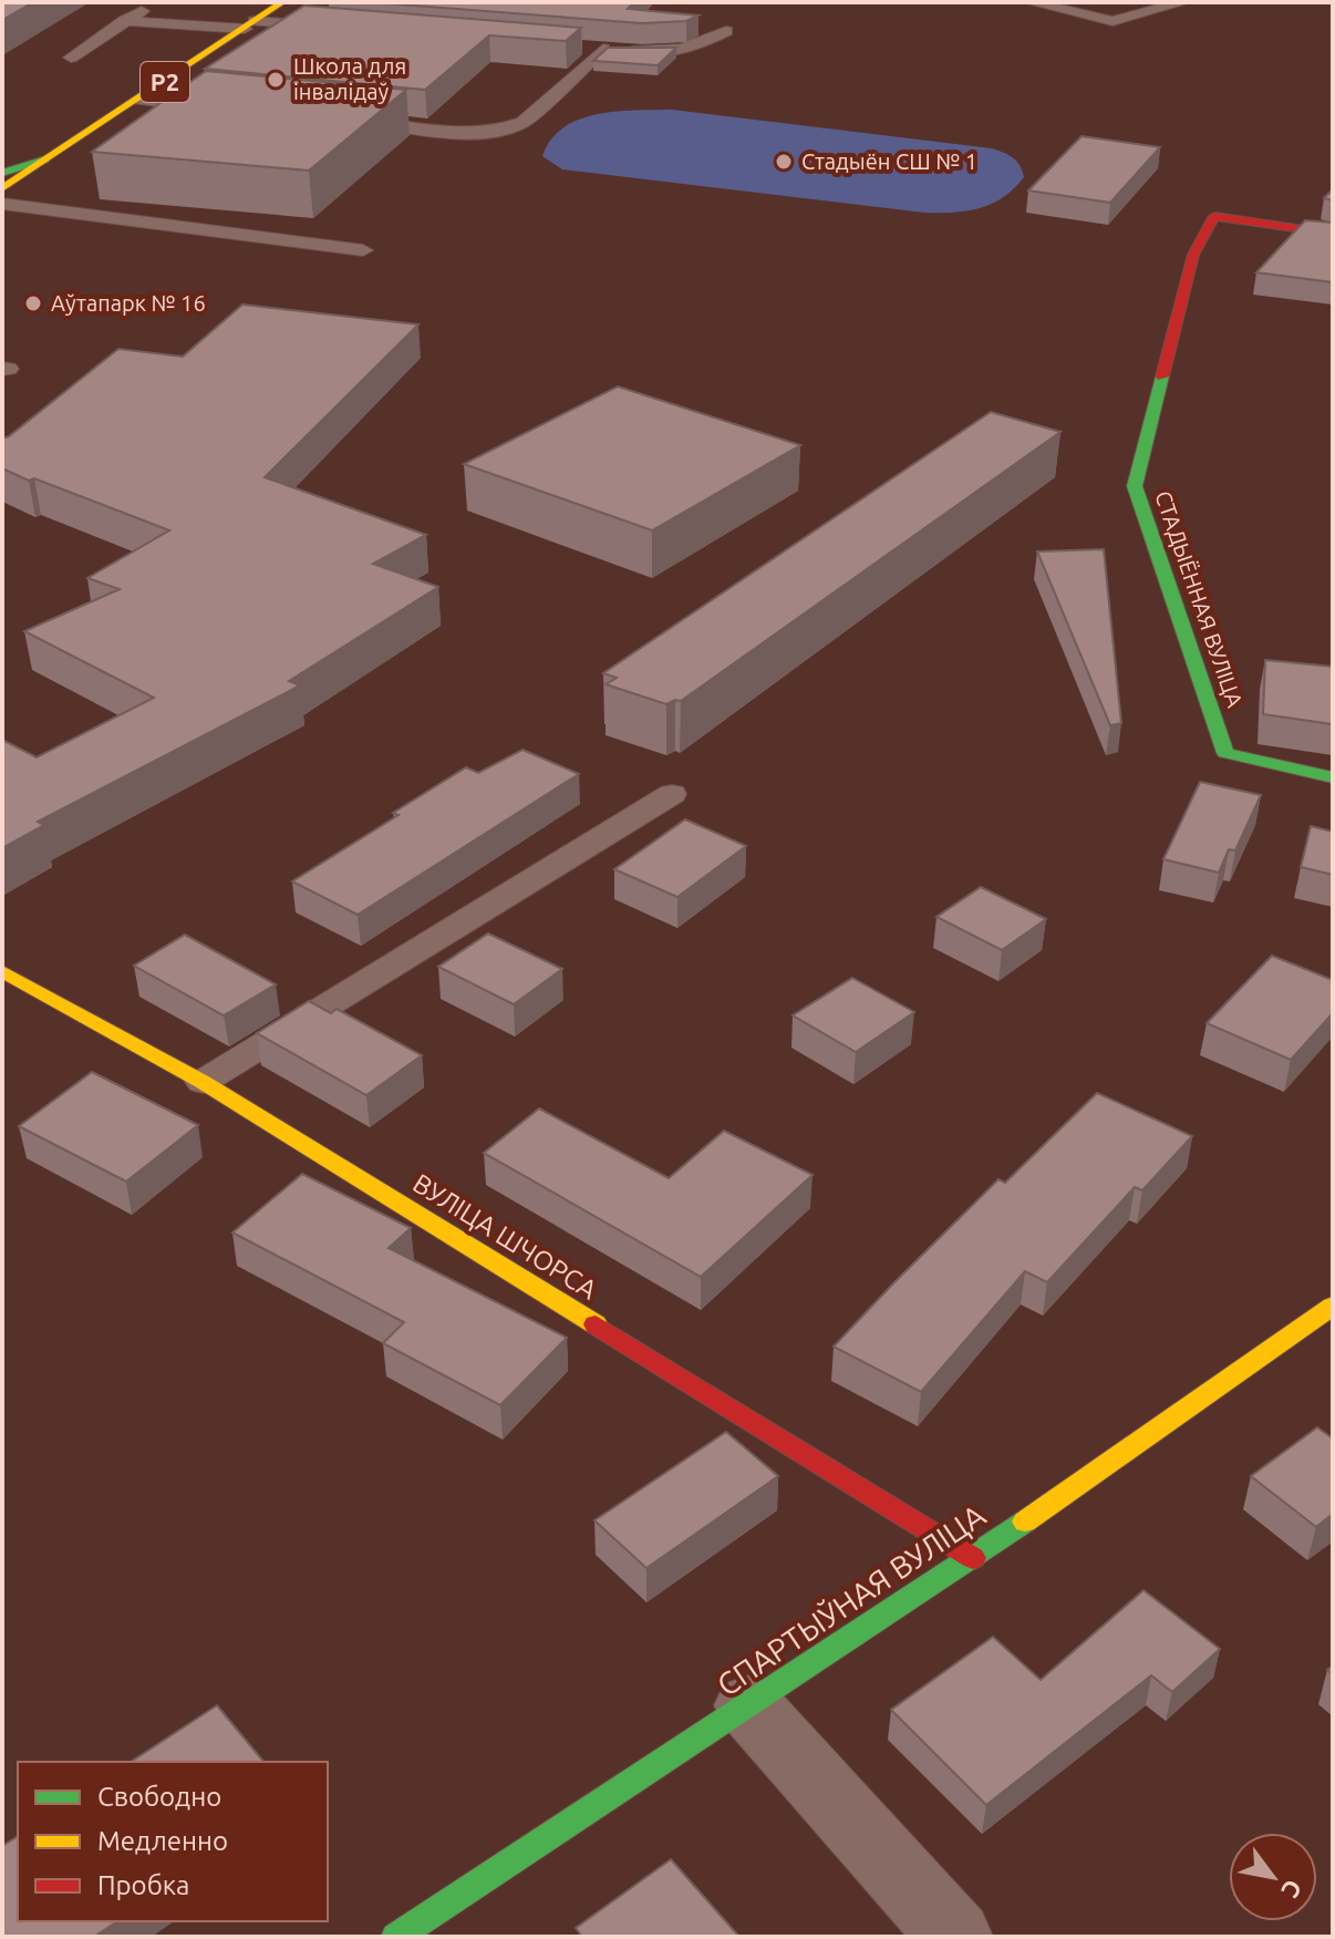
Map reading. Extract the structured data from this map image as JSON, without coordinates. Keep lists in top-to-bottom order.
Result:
{
  "streets": {
    "street": [
      "Р2",
      "СТАДЫЁННАЯ ВУЛІЦА",
      "ВУЛІЦА ШЧОРСА",
      "СПАРТЫЎНАЯ ВУЛІЦА"
    ]
  },
  "crossings": [
    ["ВУЛІЦА ШЧОРСА", "СПАРТЫЎНАЯ ВУЛІЦА"]
  ],
  "places": ["Школа для інвалідаў", "Стадыён СШ № 1", "Аўтапарк № 16"],
  "legend": ["Свободно", "Медленно", "Пробка"],
  "north": "bottom right"
}
